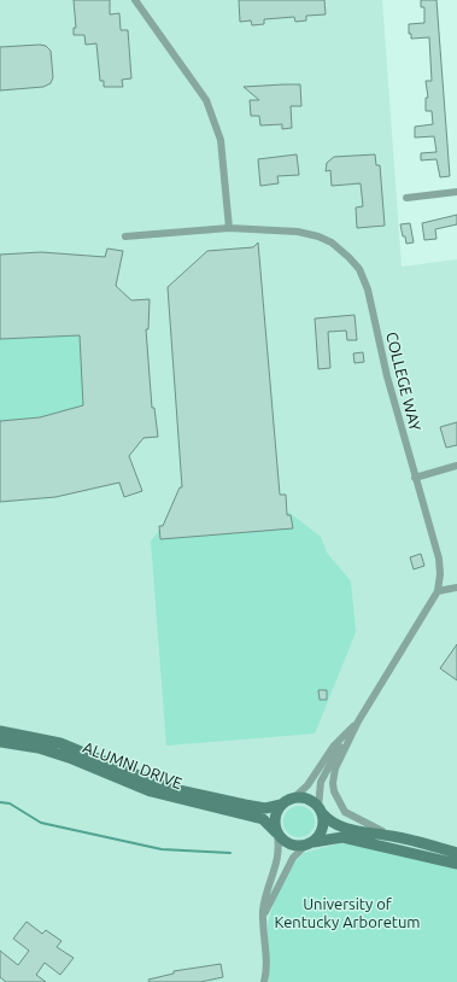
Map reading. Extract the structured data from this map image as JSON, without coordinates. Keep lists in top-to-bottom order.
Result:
{
  "streets": {
    "main road": ["ALUMNI DRIVE"],
    "street": ["COLLEGE WAY"]
  },
  "crossings": [
    ["COLLEGE WAY", "ALUMNI DRIVE"]
  ],
  "parks": ["University of Kentucky Arboretum"]
}
